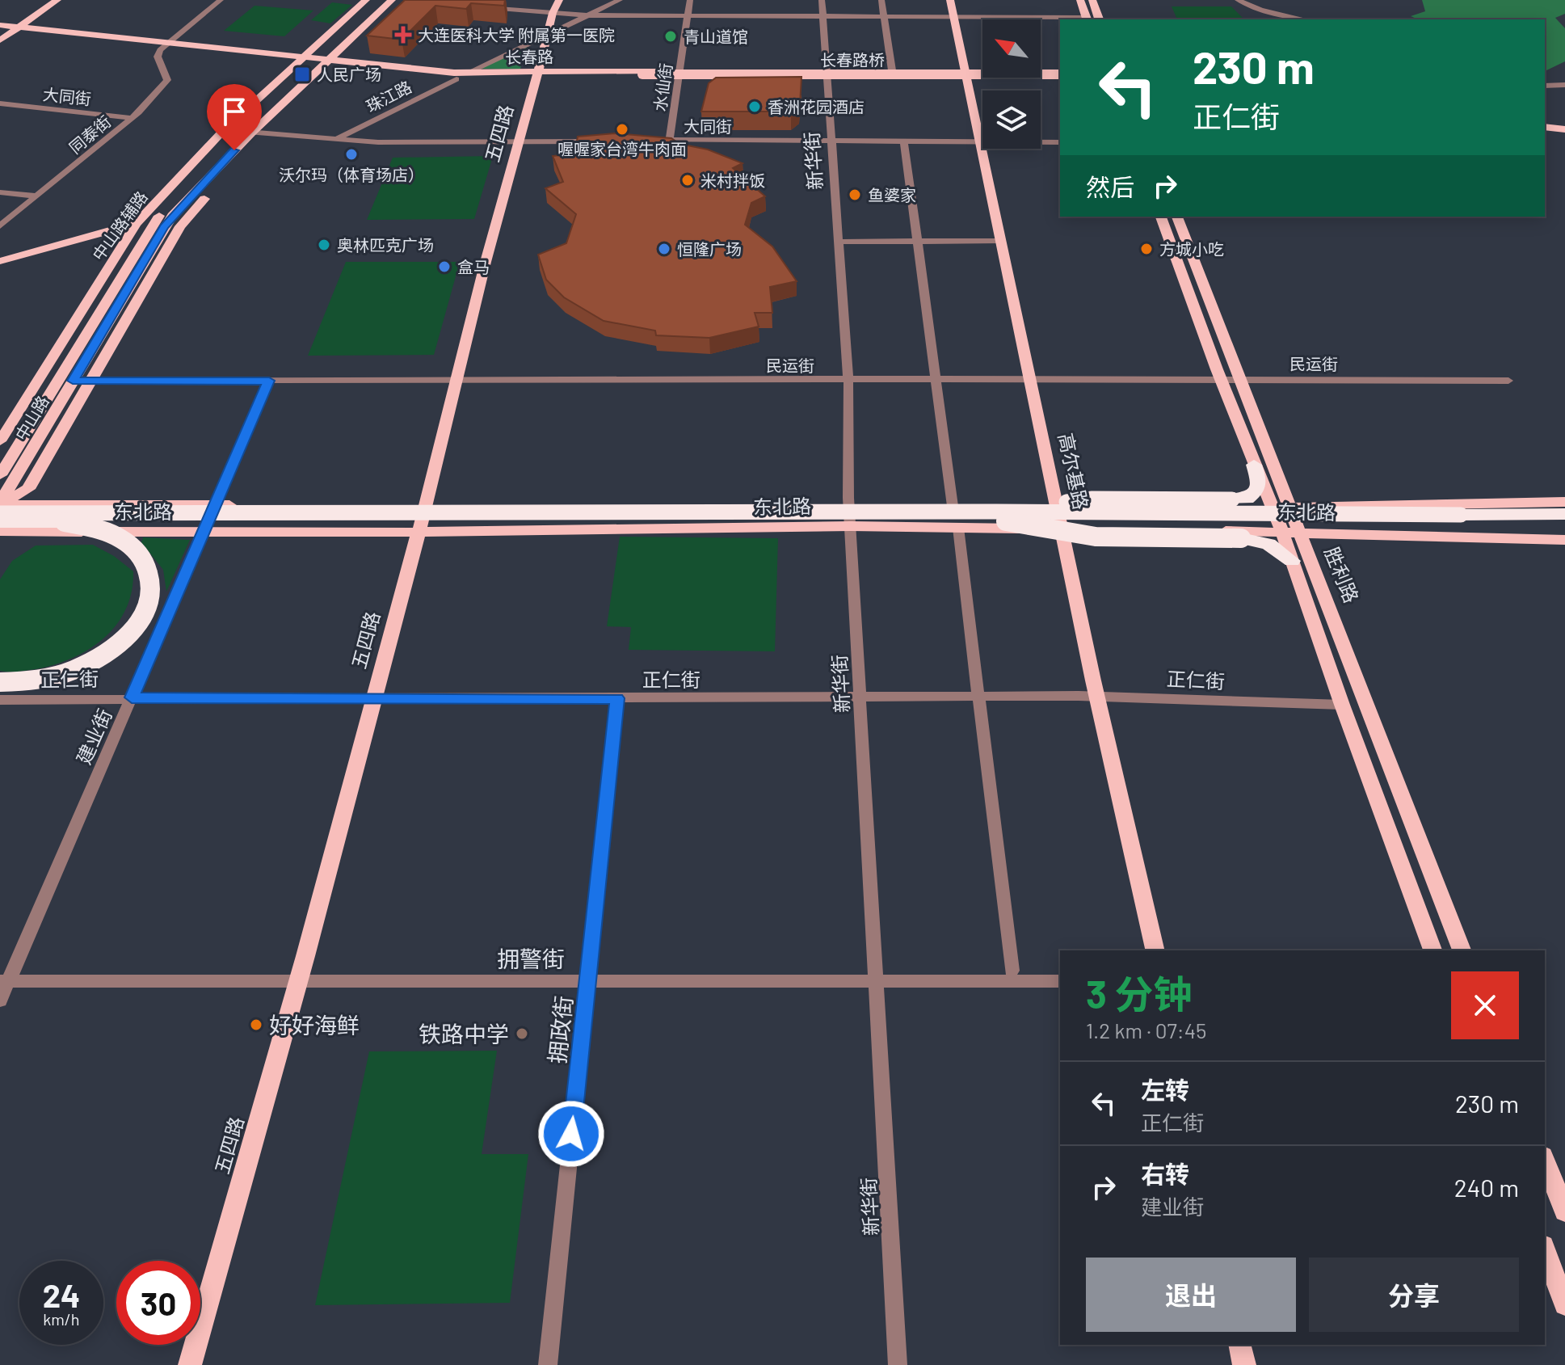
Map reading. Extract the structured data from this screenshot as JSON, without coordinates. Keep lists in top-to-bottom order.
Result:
{
  "streets": {
    "highway": ["东北路"],
    "main road": [
      "长春路",
      "长春路桥",
      "五四路",
      "中山路辅路",
      "中山路",
      "高尔基路",
      "胜利路"
    ],
    "street": [
      "水仙街",
      "大同街",
      "珠江路",
      "同泰街",
      "新华街",
      "民运街",
      "正仁街",
      "建业街",
      "拥警街",
      "拥政街"
    ]
  },
  "crossings": [
    ["长春路", "长春路桥"],
    ["长春路", "水仙街"],
    ["长春路", "珠江路"],
    ["长春路", "五四路"],
    ["长春路", "同泰街"],
    ["长春路", "新华街"],
    ["长春路", "中山路辅路"],
    ["长春路", "中山路"],
    ["长春路", "高尔基路"],
    ["水仙街", "大同街"],
    ["大同街", "同泰街"],
    ["大同街", "新华街"],
    ["大同街", "高尔基路"],
    ["五四路", "民运街"],
    ["五四路", "东北路"],
    ["五四路", "正仁街"],
    ["五四路", "拥警街"],
    ["新华街", "民运街"],
    ["新华街", "东北路"],
    ["新华街", "正仁街"],
    ["新华街", "拥警街"],
    ["中山路辅路", "中山路"],
    ["民运街", "中山路"],
    ["民运街", "高尔基路"],
    ["民运街", "胜利路"],
    ["民运街", "建业街"],
    ["中山路", "东北路"],
    ["高尔基路", "东北路"],
    ["高尔基路", "正仁街"],
    ["东北路", "胜利路"],
    ["东北路", "建业街"],
    ["胜利路", "正仁街"],
    ["正仁街", "建业街"],
    ["正仁街", "拥政街"],
    ["建业街", "拥警街"],
    ["拥警街", "拥政街"]
  ],
  "places": {
    "health": ["大连医科大学 附属第一医院"],
    "other": [
      "青山道馆",
      "香洲花园酒店",
      "喔喔家台湾牛肉面",
      "沃尔玛（体育场店）",
      "米村拌饭",
      "鱼婆家",
      "奥林匹克广场",
      "恒隆广场",
      "方城小吃",
      "盒马",
      "好好海鲜",
      "铁路中学"
    ],
    "transit": ["人民广场"]
  },
  "north": "top left",
  "page": {
    "turn": ["230 m", "正仁街"],
    "then": "然后",
    "heading": ["3 分钟", "1.2 km · 07:45"],
    "list": [
      {
        "name": "左转",
        "note": "正仁街",
        "value": "230 m"
      },
      {
        "name": "右转",
        "note": "建业街",
        "value": "240 m"
      }
    ],
    "buttons": ["退出", "分享"],
    "speed": "24 km/h",
    "limit": "30"
  }
}
